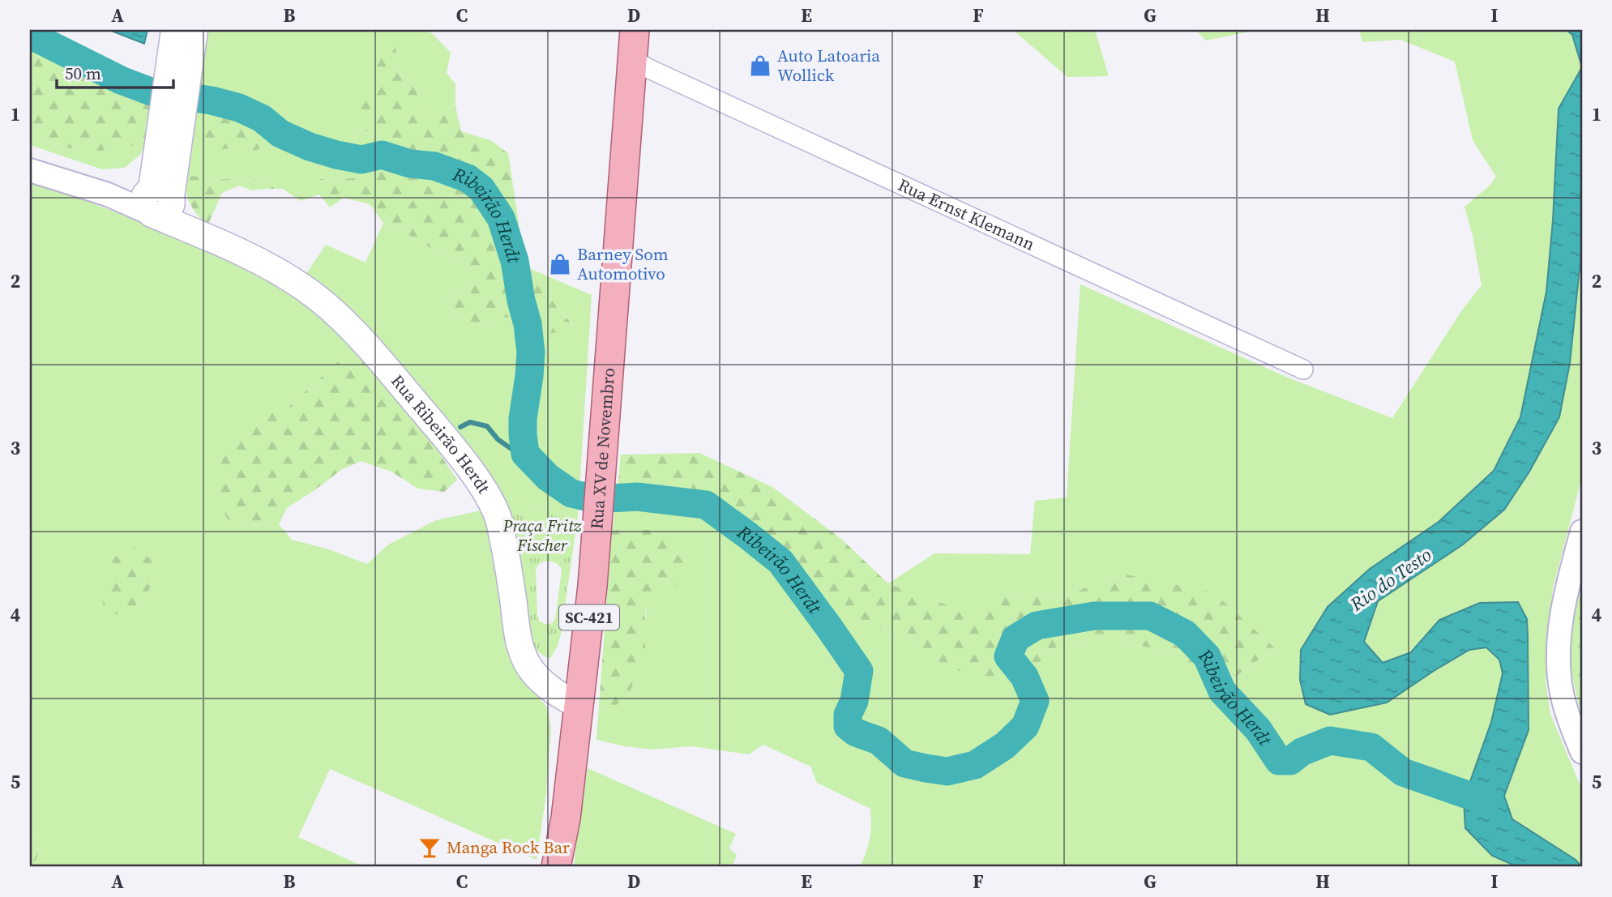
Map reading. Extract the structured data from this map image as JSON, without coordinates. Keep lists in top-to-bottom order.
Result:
{
  "streets": {
    "main road": ["Rua Ribeirão Herdt", "Rua XV de Novembro", "SC-421"],
    "street": ["Rua Ernst Klemann"]
  },
  "crossings": [
    ["Rua Ernst Klemann", "Rua XV de Novembro"],
    ["Rua Ribeirão Herdt", "Rua XV de Novembro"]
  ],
  "water": ["Ribeirão Herdt", "Rio do Testo"],
  "parks": ["Praça Fritz Fischer"],
  "places": {
    "shop": ["Auto Latoaria Wollick", "Barney Som Automotivo"],
    "bar": ["Manga Rock Bar"]
  },
  "scale_bar": "50 m",
  "grid": {
    "columns": [
      "A",
      "B",
      "C",
      "D",
      "E",
      "F",
      "G",
      "H",
      "I"
    ],
    "rows": [
      "1",
      "2",
      "3",
      "4",
      "5"
    ]
  }
}
